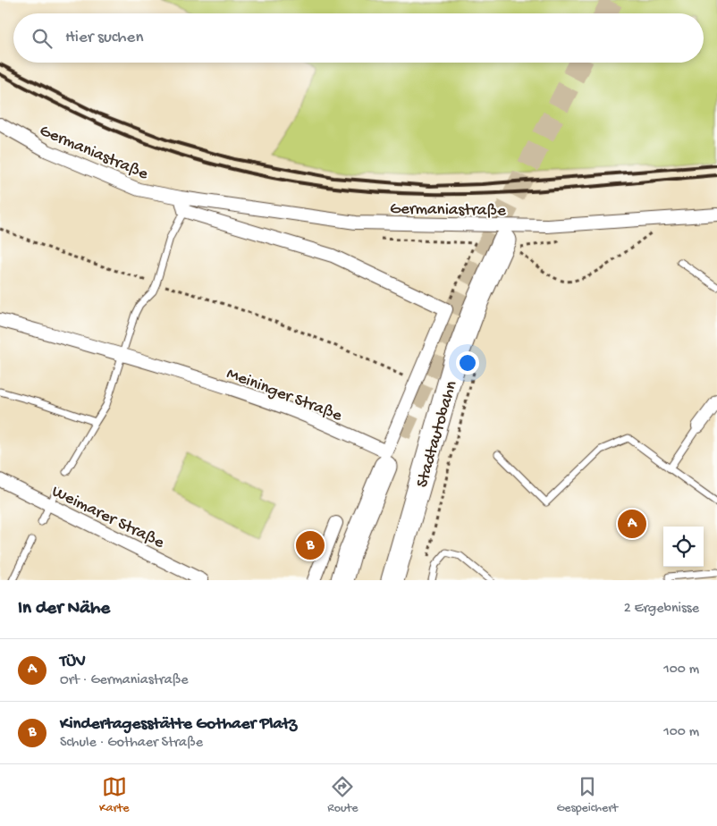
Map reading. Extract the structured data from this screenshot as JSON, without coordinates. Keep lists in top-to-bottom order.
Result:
{
  "streets": {
    "highway": ["Stadtautobahn"],
    "street": ["Germaniastraße", "Meininger Straße", "Weimarer Straße"]
  },
  "page": {
    "search": "Hier suchen",
    "pins": ["A", "B"],
    "heading": ["In der Nähe", "2 Ergebnisse"],
    "list": [
      {
        "mark": "A",
        "name": "TÜV",
        "note": "Ort · Germaniastraße",
        "value": "100 m"
      },
      {
        "mark": "B",
        "name": "Kindertagesstätte Gothaer Platz",
        "note": "Schule · Gothaer Straße",
        "value": "100 m"
      }
    ],
    "nav": ["Karte", "Route", "Gespeichert"]
  }
}
